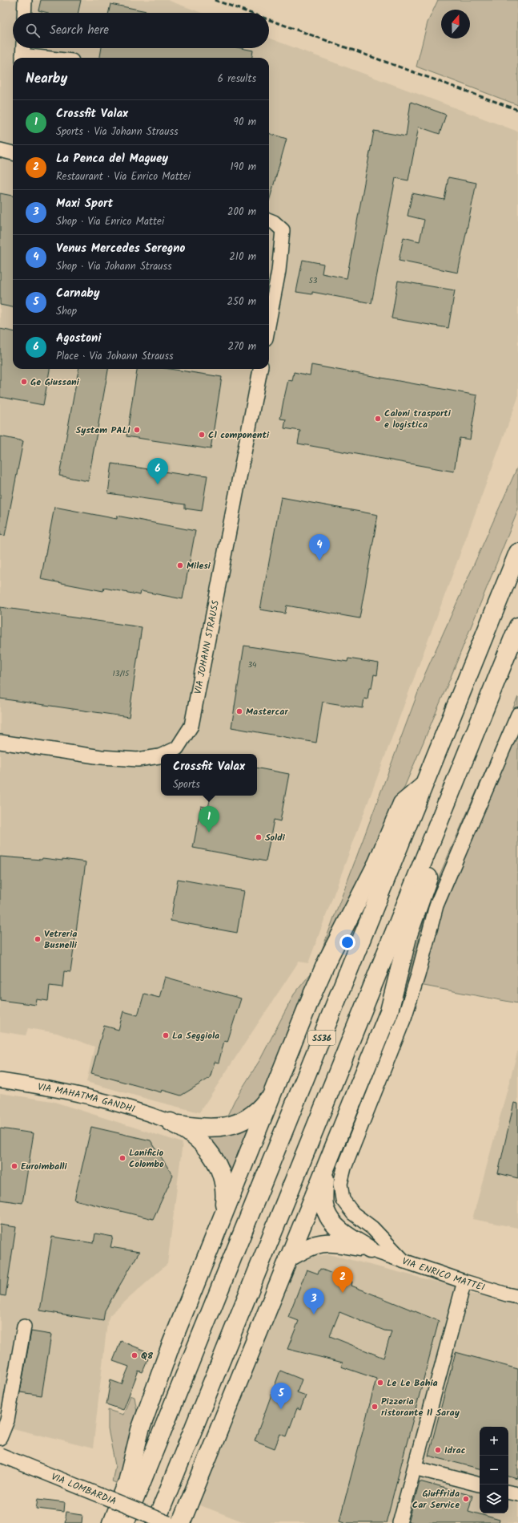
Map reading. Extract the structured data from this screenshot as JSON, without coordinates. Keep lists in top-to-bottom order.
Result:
{
  "streets": {
    "highway": ["SS36"],
    "street": [
      "VIA JOHANN STRAUSS",
      "VIA MAHATMA GANDHI",
      "VIA ENRICO MATTEI",
      "VIA LOMBARDIA"
    ]
  },
  "places": [
    "Ge Giussani",
    "Caloni trasporti e logistica",
    "System PALI",
    "Cl componenti",
    "Milesi",
    "Mastercar",
    "Soldi",
    "Vetreria Busnelli",
    "La Seggiola",
    "Lanificio Colombo",
    "Euroimballi",
    "Q8",
    "Le Le Bahia",
    "Pizzeria ristorante Il Saray",
    "Idrac",
    "Giuffrida Car Service"
  ],
  "house_numbers": ["53", "34", "13/15"],
  "north": "top",
  "page": {
    "search": "Search here",
    "heading": ["Nearby", "6 results"],
    "list": [
      {
        "mark": "1",
        "name": "Crossfit Valax",
        "note": "Sports · Via Johann Strauss",
        "value": "90 m"
      },
      {
        "mark": "2",
        "name": "La Penca del Maguey",
        "note": "Restaurant · Via Enrico Mattei",
        "value": "190 m"
      },
      {
        "mark": "3",
        "name": "Maxi Sport",
        "note": "Shop · Via Enrico Mattei",
        "value": "200 m"
      },
      {
        "mark": "4",
        "name": "Venus Mercedes Seregno",
        "note": "Shop · Via Johann Strauss",
        "value": "210 m"
      },
      {
        "mark": "5",
        "name": "Carnaby",
        "note": "Shop",
        "value": "250 m"
      },
      {
        "mark": "6",
        "name": "Agostoni",
        "note": "Place · Via Johann Strauss",
        "value": "270 m"
      }
    ],
    "pins": [
      "6",
      "4",
      "1",
      "2",
      "3",
      "5"
    ],
    "popup": ["Crossfit Valax", "Sports"],
    "map_buttons": ["+", "−"]
  }
}
